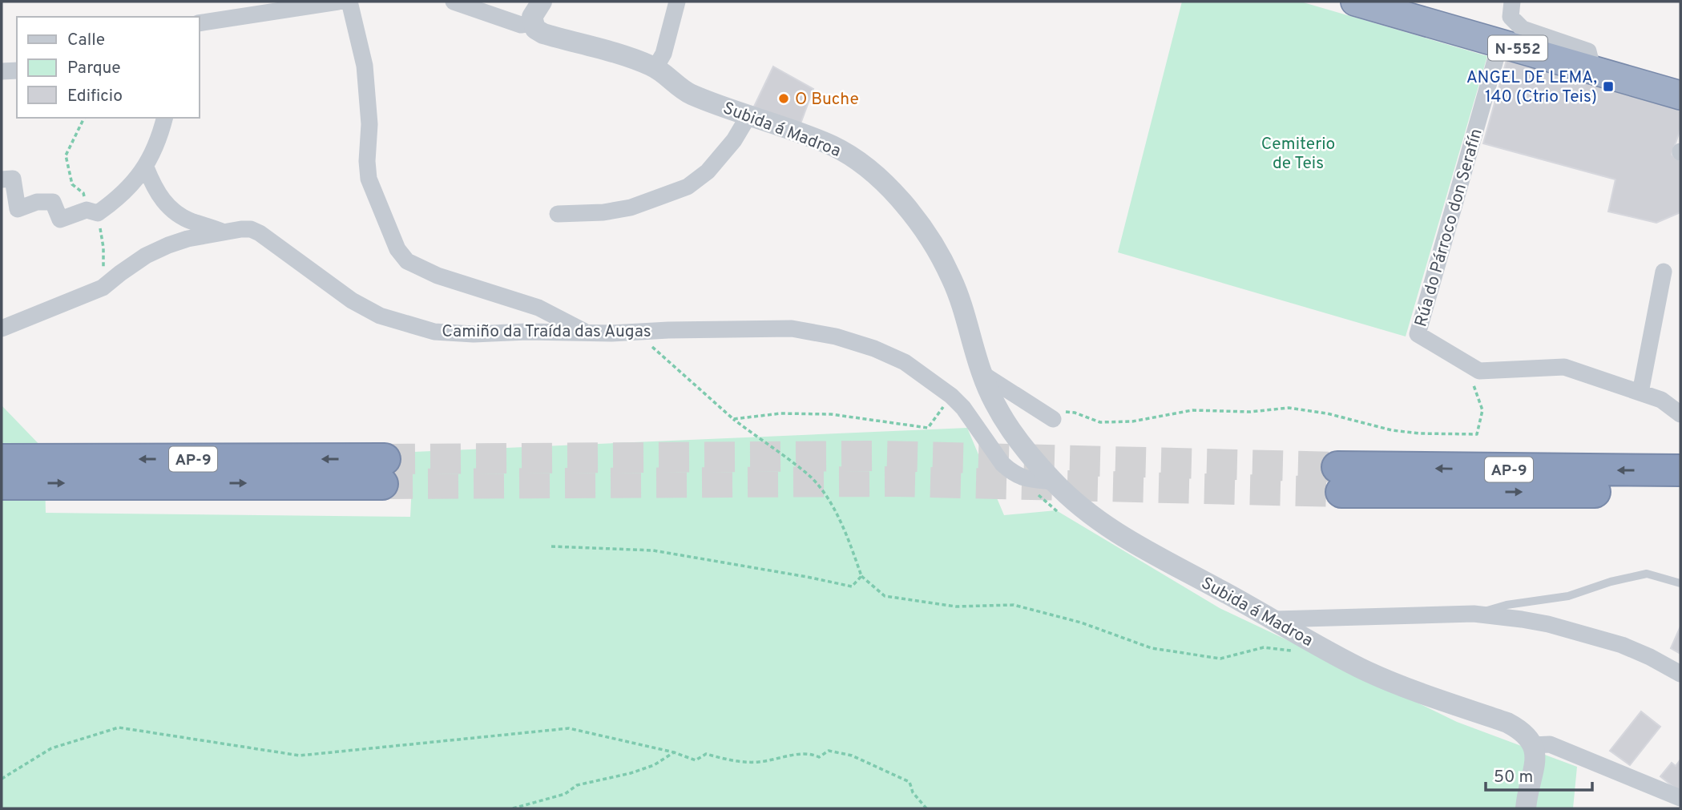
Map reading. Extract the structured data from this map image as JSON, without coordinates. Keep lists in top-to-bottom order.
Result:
{
  "streets": {
    "highway": ["N-552", "AP-9"],
    "street": ["Subida á Madroa", "Rúa do Párroco don Serafín", "Camiño da Traída das Augas"]
  },
  "crossings": [
    ["N-552", "Rúa do Párroco don Serafín"],
    ["Subida á Madroa", "Camiño da Traída das Augas"]
  ],
  "parks": ["Cemiterio de Teis"],
  "places": {
    "transit": ["ANGEL DE LEMA, 140 (Ctrio Teis)"],
    "other": ["O Buche"]
  },
  "legend": ["Calle", "Parque", "Edificio"],
  "scale_bar": "50 m"
}
